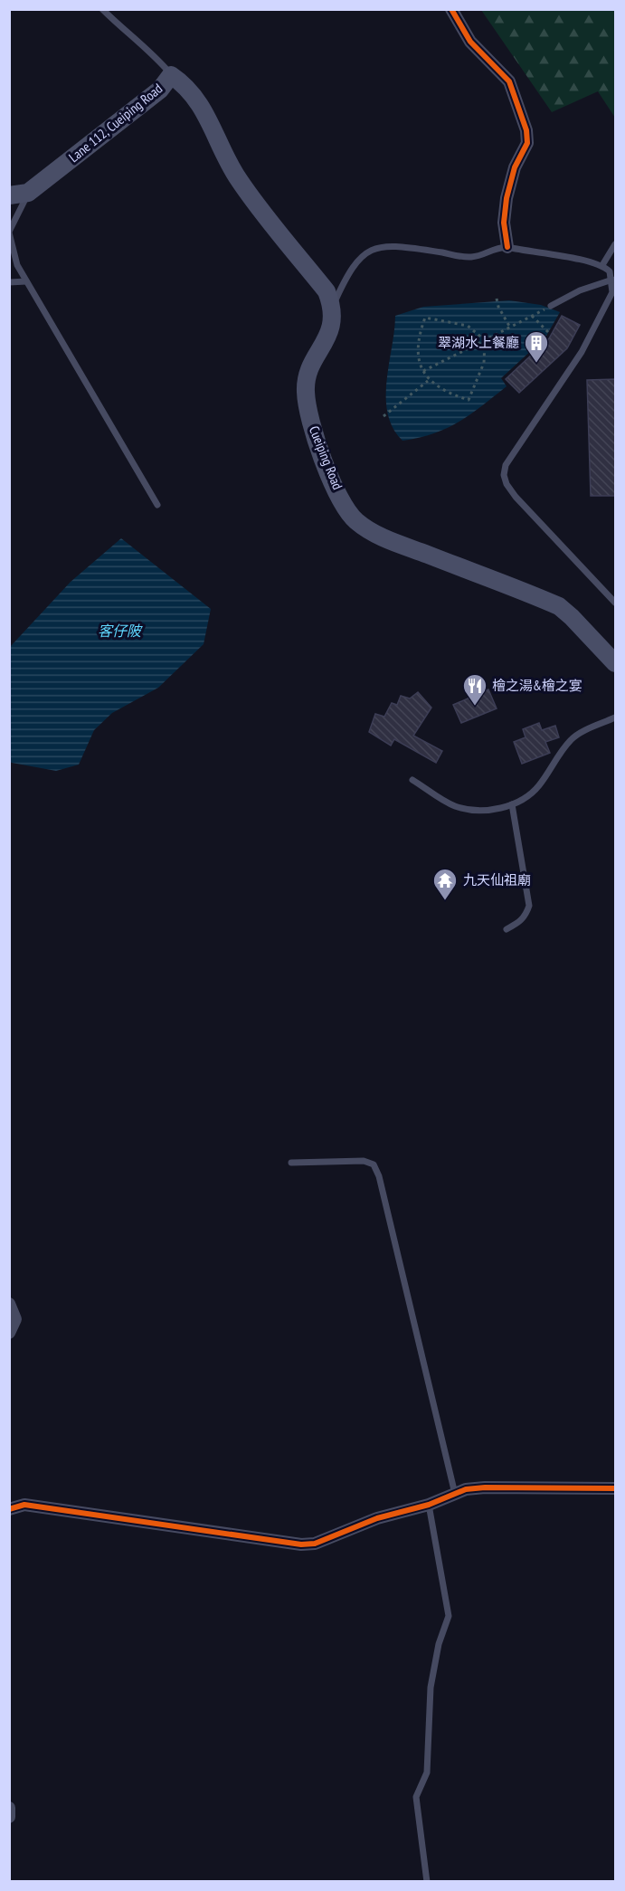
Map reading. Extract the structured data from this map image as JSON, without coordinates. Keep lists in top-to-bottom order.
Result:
{
  "streets": {
    "main road": ["Lane 112, Cueiping Road", "Cueiping Road"]
  },
  "crossings": [
    ["Lane 112, Cueiping Road", "Cueiping Road"]
  ],
  "water": ["客仔陂"],
  "places": {
    "building": ["翠湖水上餐廳"],
    "restaurant": ["檜之湯&檜之宴"],
    "temple": ["九天仙祖廟"]
  }
}
